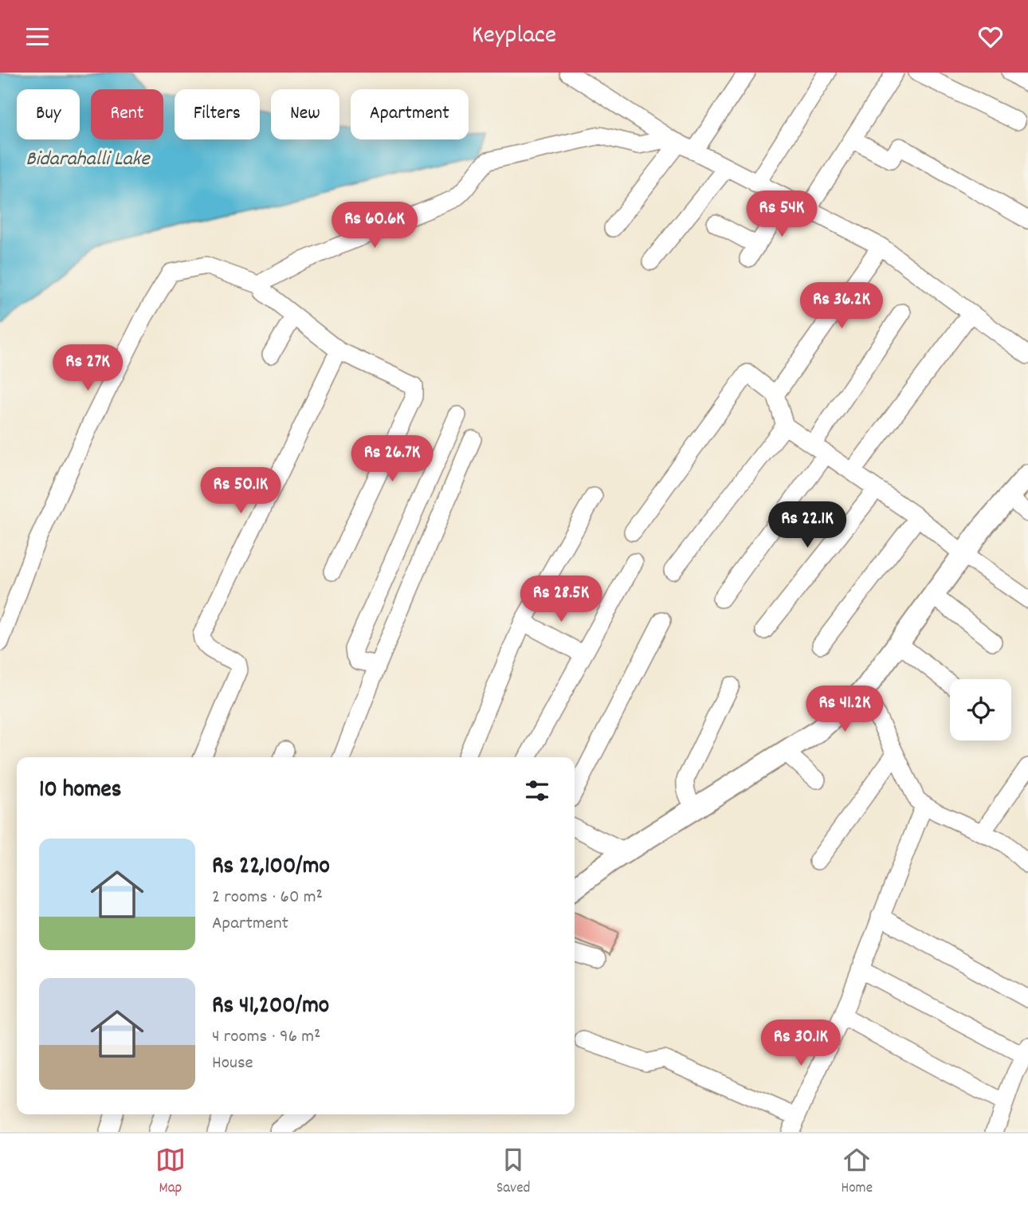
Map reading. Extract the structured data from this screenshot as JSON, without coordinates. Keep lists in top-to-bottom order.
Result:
{
  "water": ["Bidarahalli Lake"],
  "page": {
    "header": "Keyplace",
    "chip": [
      "Buy",
      "Rent",
      "Filters",
      "New",
      "Apartment"
    ],
    "price": [
      "Rs 54K",
      "Rs 60.6K",
      "Rs 36.2K",
      "Rs 27K",
      "Rs 26.7K",
      "Rs 50.1K",
      "Rs 22.1K",
      "Rs 28.5K",
      "Rs 41.2K",
      "Rs 30.1K"
    ],
    "heading": "10 homes",
    "list": [
      {
        "name": "Rs 22,100/mo",
        "note": "2 rooms · 60 m² · Apartment"
      },
      {
        "name": "Rs 41,200/mo",
        "note": "4 rooms · 96 m² · House"
      }
    ],
    "tabs": ["Map", "Saved", "Home"]
  }
}
